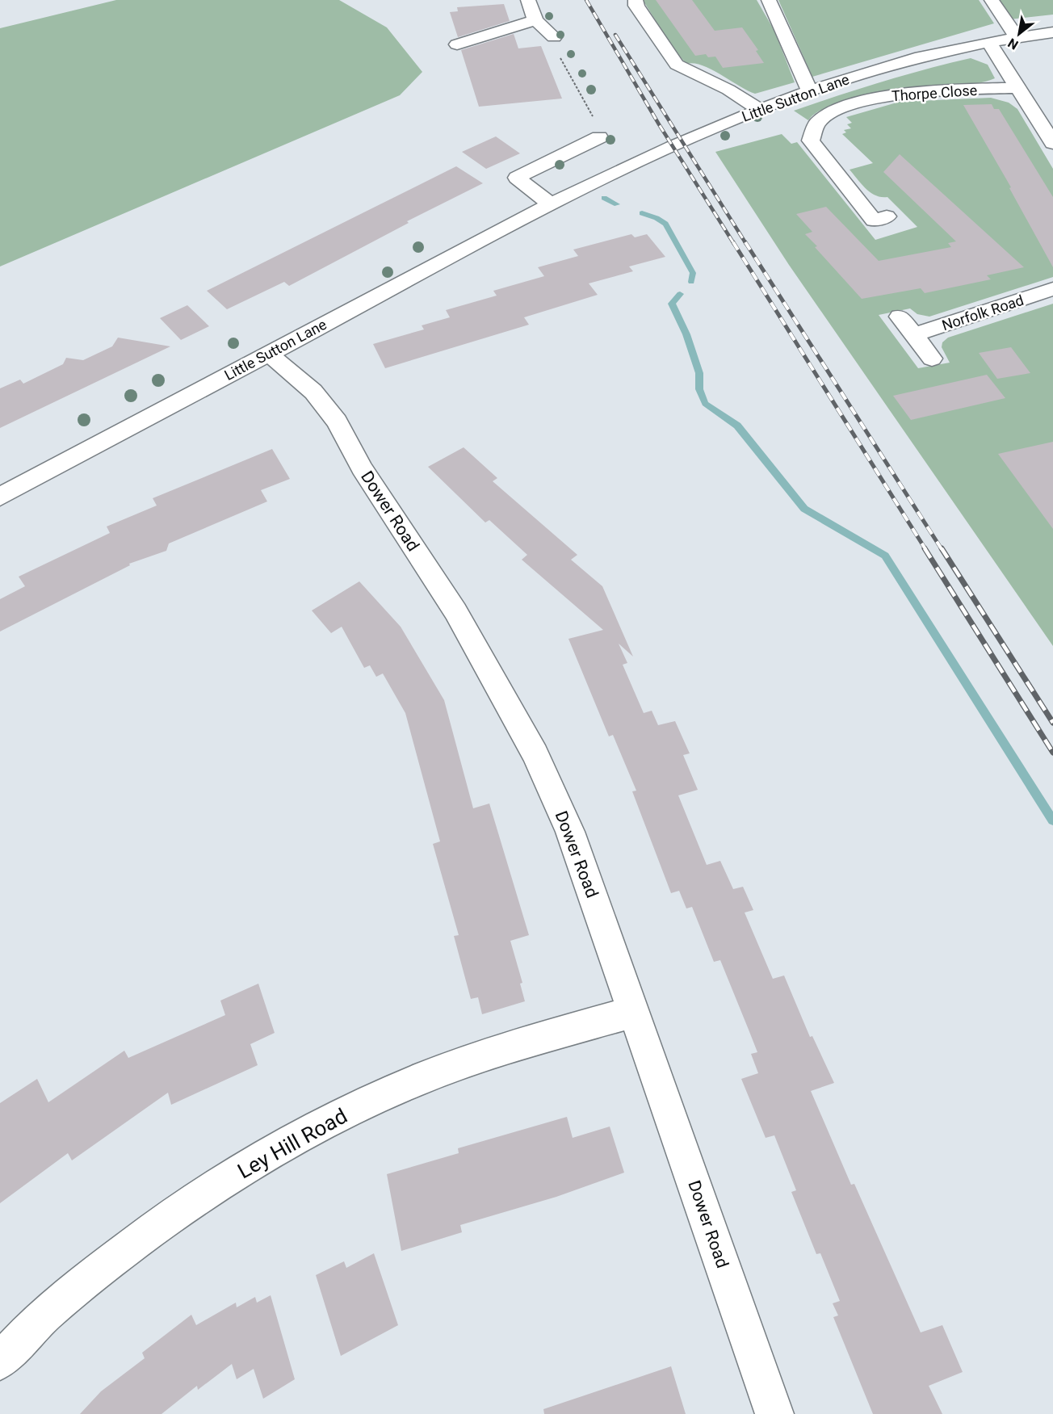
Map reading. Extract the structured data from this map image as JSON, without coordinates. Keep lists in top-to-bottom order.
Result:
{
  "streets": {
    "street": [
      "Thorpe Close",
      "Little Sutton Lane",
      "Norfolk Road",
      "Dower Road",
      "Ley Hill Road"
    ]
  },
  "crossings": [
    ["Little Sutton Lane", "Dower Road"],
    ["Dower Road", "Ley Hill Road"]
  ],
  "north": "bottom left"
}
